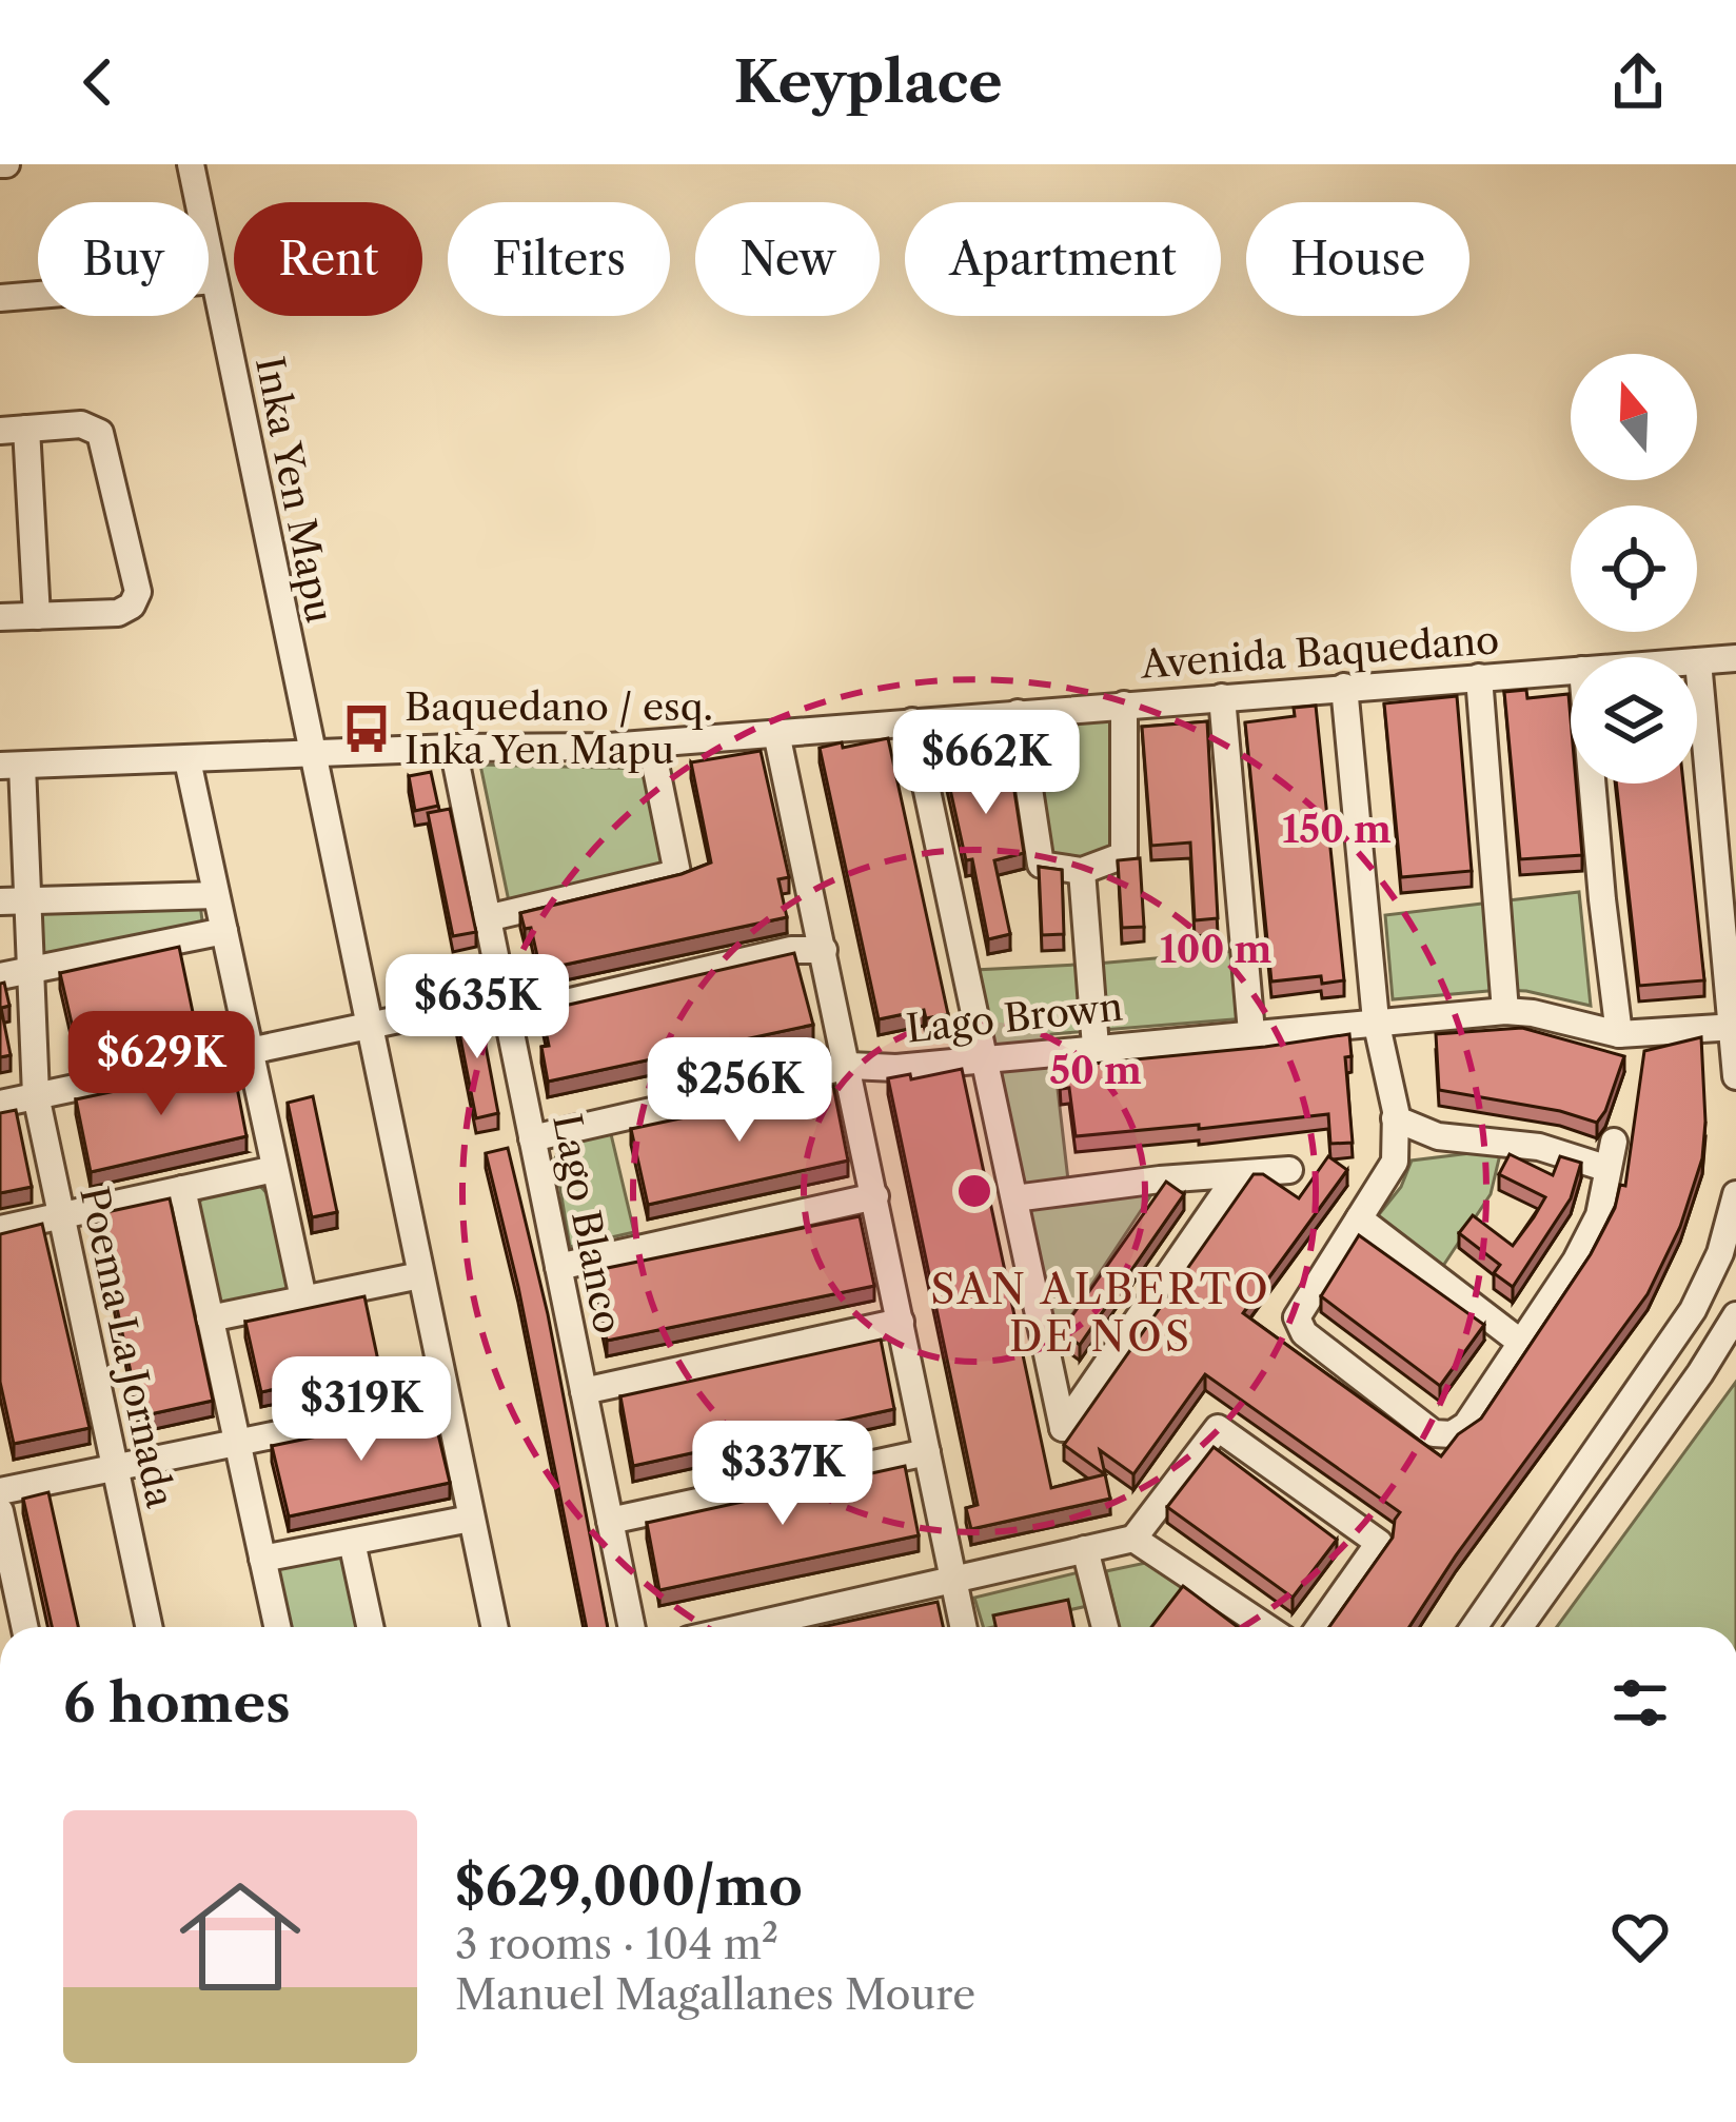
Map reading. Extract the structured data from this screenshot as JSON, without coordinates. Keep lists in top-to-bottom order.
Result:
{
  "streets": {
    "street": [
      "Inka Yen Mapu",
      "Avenida Baquedano",
      "Lago Brown",
      "Lago Blanco",
      "Poema La Jornada"
    ]
  },
  "crossings": [
    ["Inka Yen Mapu", "Avenida Baquedano"],
    ["Avenida Baquedano", "Lago Blanco"],
    ["Avenida Baquedano", "Poema La Jornada"],
    ["Lago Brown", "Lago Blanco"]
  ],
  "districts": ["SAN ALBERTO DE NOS"],
  "places": {
    "bus stop": ["Baquedano / esq. Inka Yen Mapu"]
  },
  "north": "top",
  "page": {
    "header": "Keyplace",
    "chip": [
      "Buy",
      "Rent",
      "Filters",
      "New",
      "Apartment",
      "House"
    ],
    "price": [
      "$662K",
      "$635K",
      "$629K",
      "$256K",
      "$319K",
      "$337K"
    ],
    "heading": "6 homes",
    "list": [
      {
        "name": "$629,000/mo",
        "note": "3 rooms · 104 m² · Manuel Magallanes Moure"
      }
    ]
  },
  "rings": ["150 m", "100 m", "50 m"]
}
